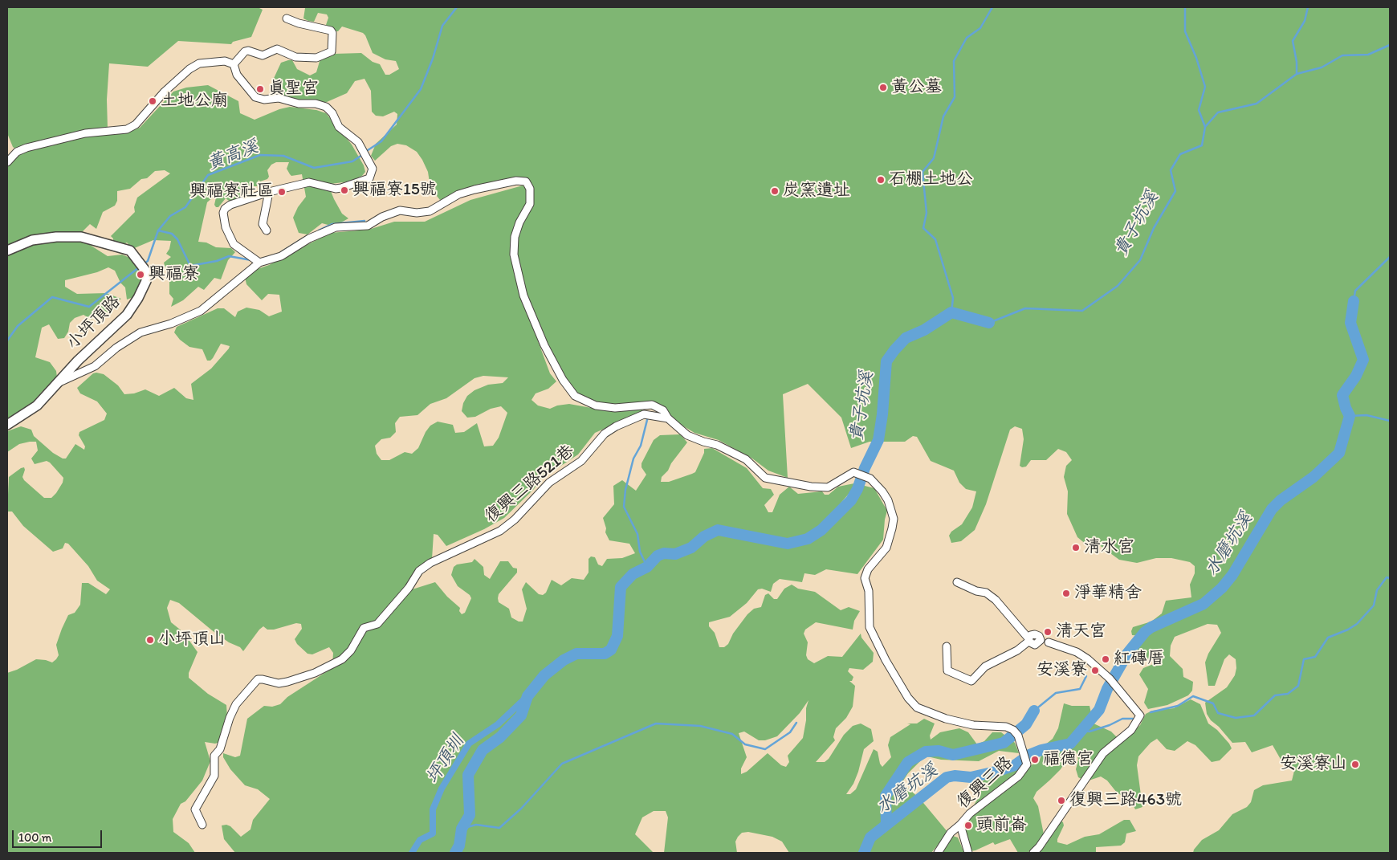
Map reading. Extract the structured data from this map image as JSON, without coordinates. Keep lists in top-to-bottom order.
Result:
{
  "streets": {
    "street": ["小坪頂路", "復興三路521巷", "復興三路"]
  },
  "crossings": [
    ["復興三路521巷", "復興三路"]
  ],
  "water": [
    "黃高溪",
    "貴子坑溪",
    "水磨坑溪",
    "坪頂圳"
  ],
  "places": [
    "黃公墓",
    "真聖宮",
    "土地公廟",
    "石棚土地公",
    "興福寮15號",
    "炭窯遺址",
    "興福寮社區",
    "興福寮",
    "清水宮",
    "淨華精舍",
    "清天宮",
    "小坪頂山",
    "紅磚厝",
    "安溪寮",
    "福德宮",
    "安溪寮山",
    "復興三路463號",
    "頭前崙"
  ],
  "scale_bar": "100 m"
}
